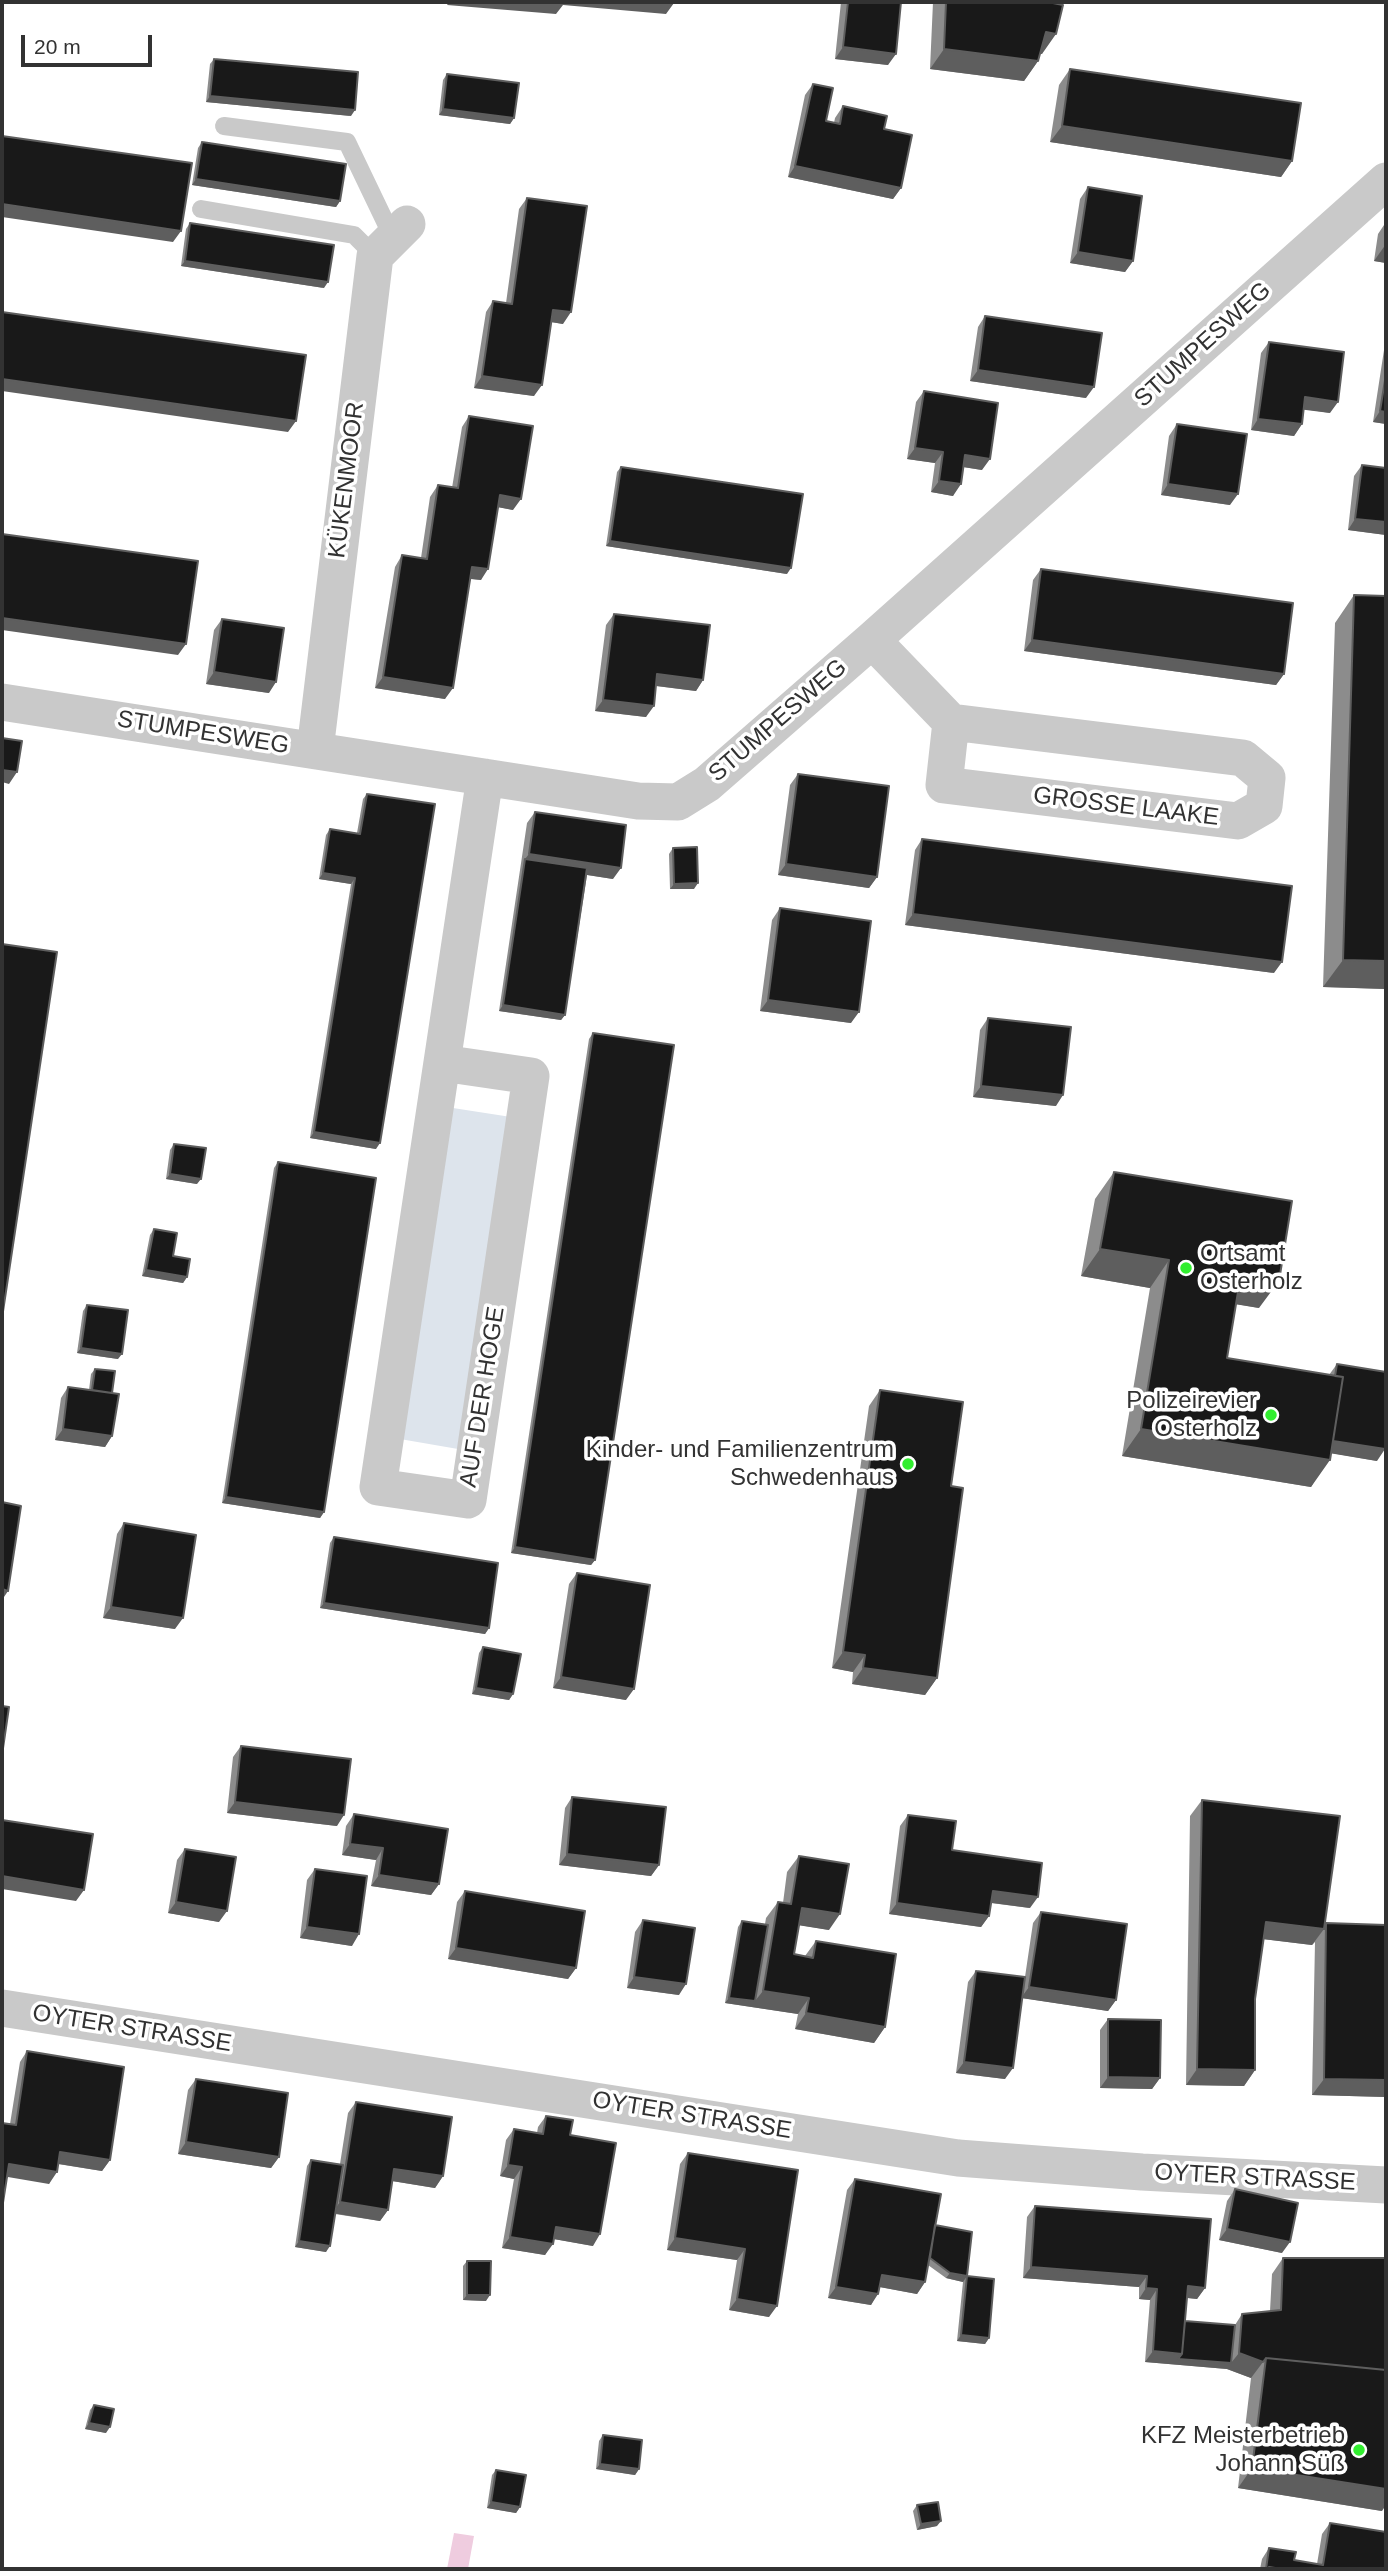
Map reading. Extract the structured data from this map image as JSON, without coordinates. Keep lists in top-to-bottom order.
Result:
{
  "streets": {
    "street": [
      "STUMPESWEG",
      "KÜKENMOOR",
      "GROSSE LAAKE",
      "AUF DER HOGE",
      "OYTER STRASSE"
    ]
  },
  "crossings": [
    ["STUMPESWEG", "KÜKENMOOR"],
    ["STUMPESWEG", "AUF DER HOGE"]
  ],
  "places": [
    "Ortsamt Osterholz",
    "Polizeirevier Osterholz",
    "Kinder- und Familienzentrum Schwedenhaus",
    "KFZ Meisterbetrieb Johann Süß"
  ],
  "scale_bar": "20 m"
}
